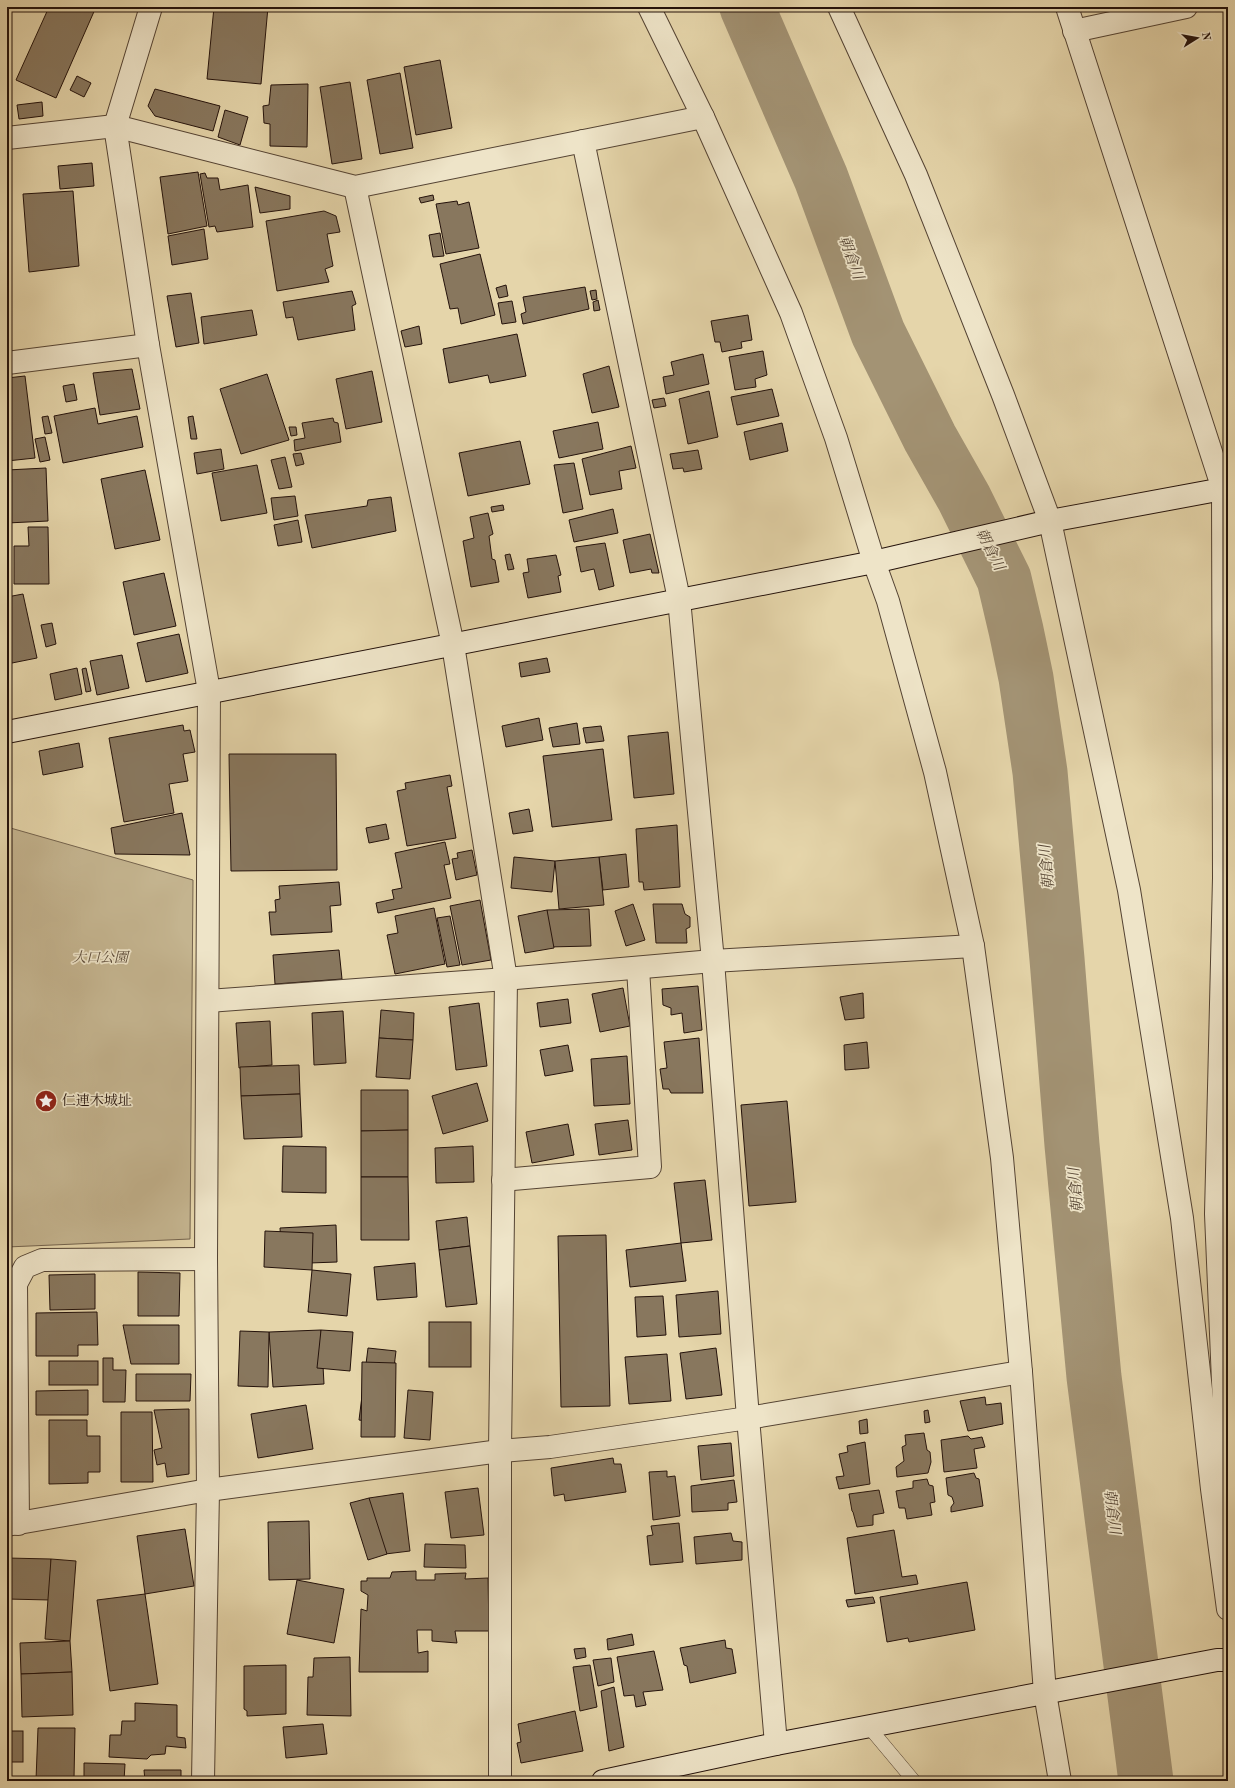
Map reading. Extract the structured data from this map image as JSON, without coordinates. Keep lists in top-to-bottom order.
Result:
{
  "water": ["朝倉川"],
  "parks": ["大口公園"],
  "places": {
    "place": ["仁連木城址"]
  },
  "north": "right"
}
